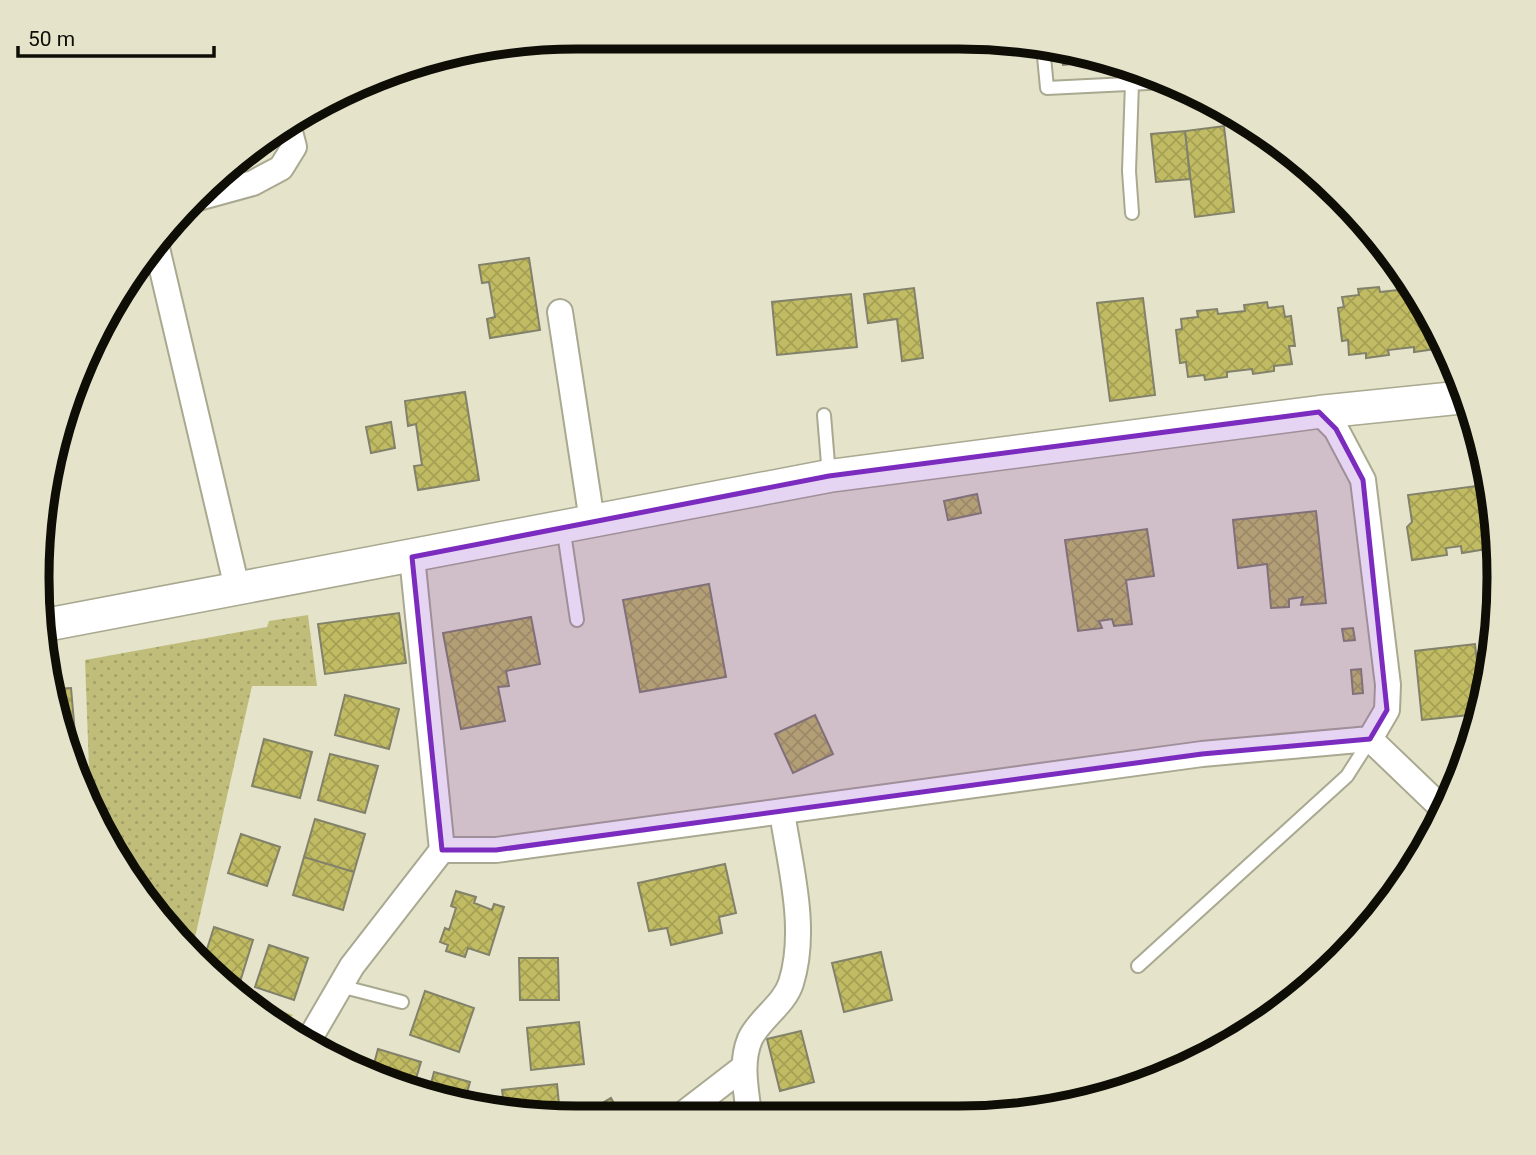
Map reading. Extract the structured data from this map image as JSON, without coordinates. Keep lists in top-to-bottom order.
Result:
{
  "scale_bar": "50 m"
}
